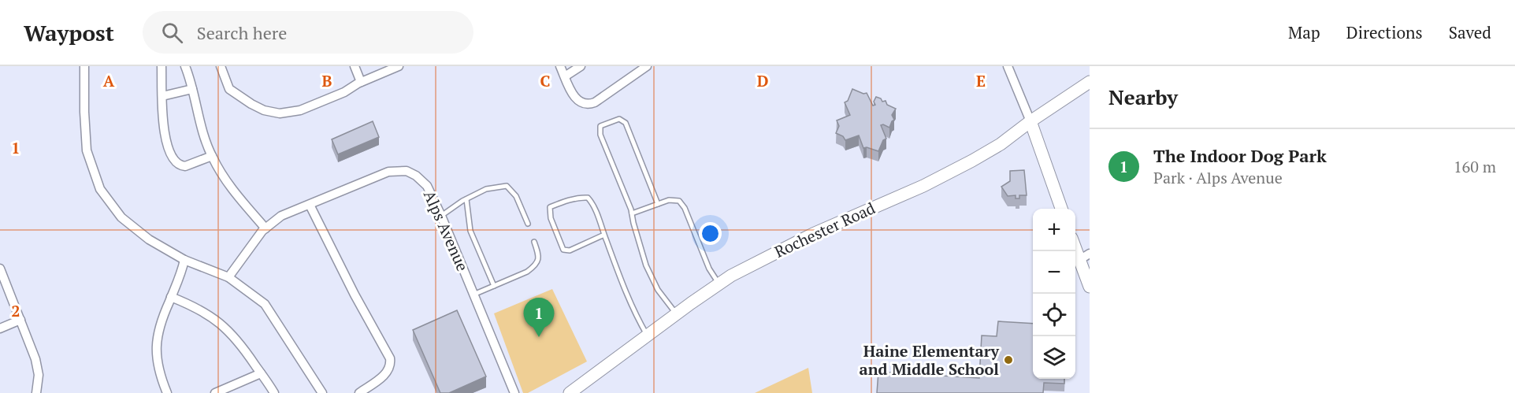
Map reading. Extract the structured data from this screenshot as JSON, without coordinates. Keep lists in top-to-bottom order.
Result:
{
  "streets": {
    "street": ["Rochester Road", "Alps Avenue"]
  },
  "places": ["Haine Elementary and Middle School"],
  "page": {
    "header": "Waypost",
    "search": "Search here",
    "nav": ["Map", "Directions", "Saved"],
    "heading": "Nearby",
    "list": [
      {
        "mark": "1",
        "name": "The Indoor Dog Park",
        "note": "Park · Alps Avenue",
        "value": "160 m"
      }
    ],
    "map_buttons": ["+", "−"],
    "pins": "1"
  },
  "grid": {
    "columns": [
      "A",
      "B",
      "C",
      "D",
      "E"
    ],
    "rows": ["1", "2"]
  }
}
